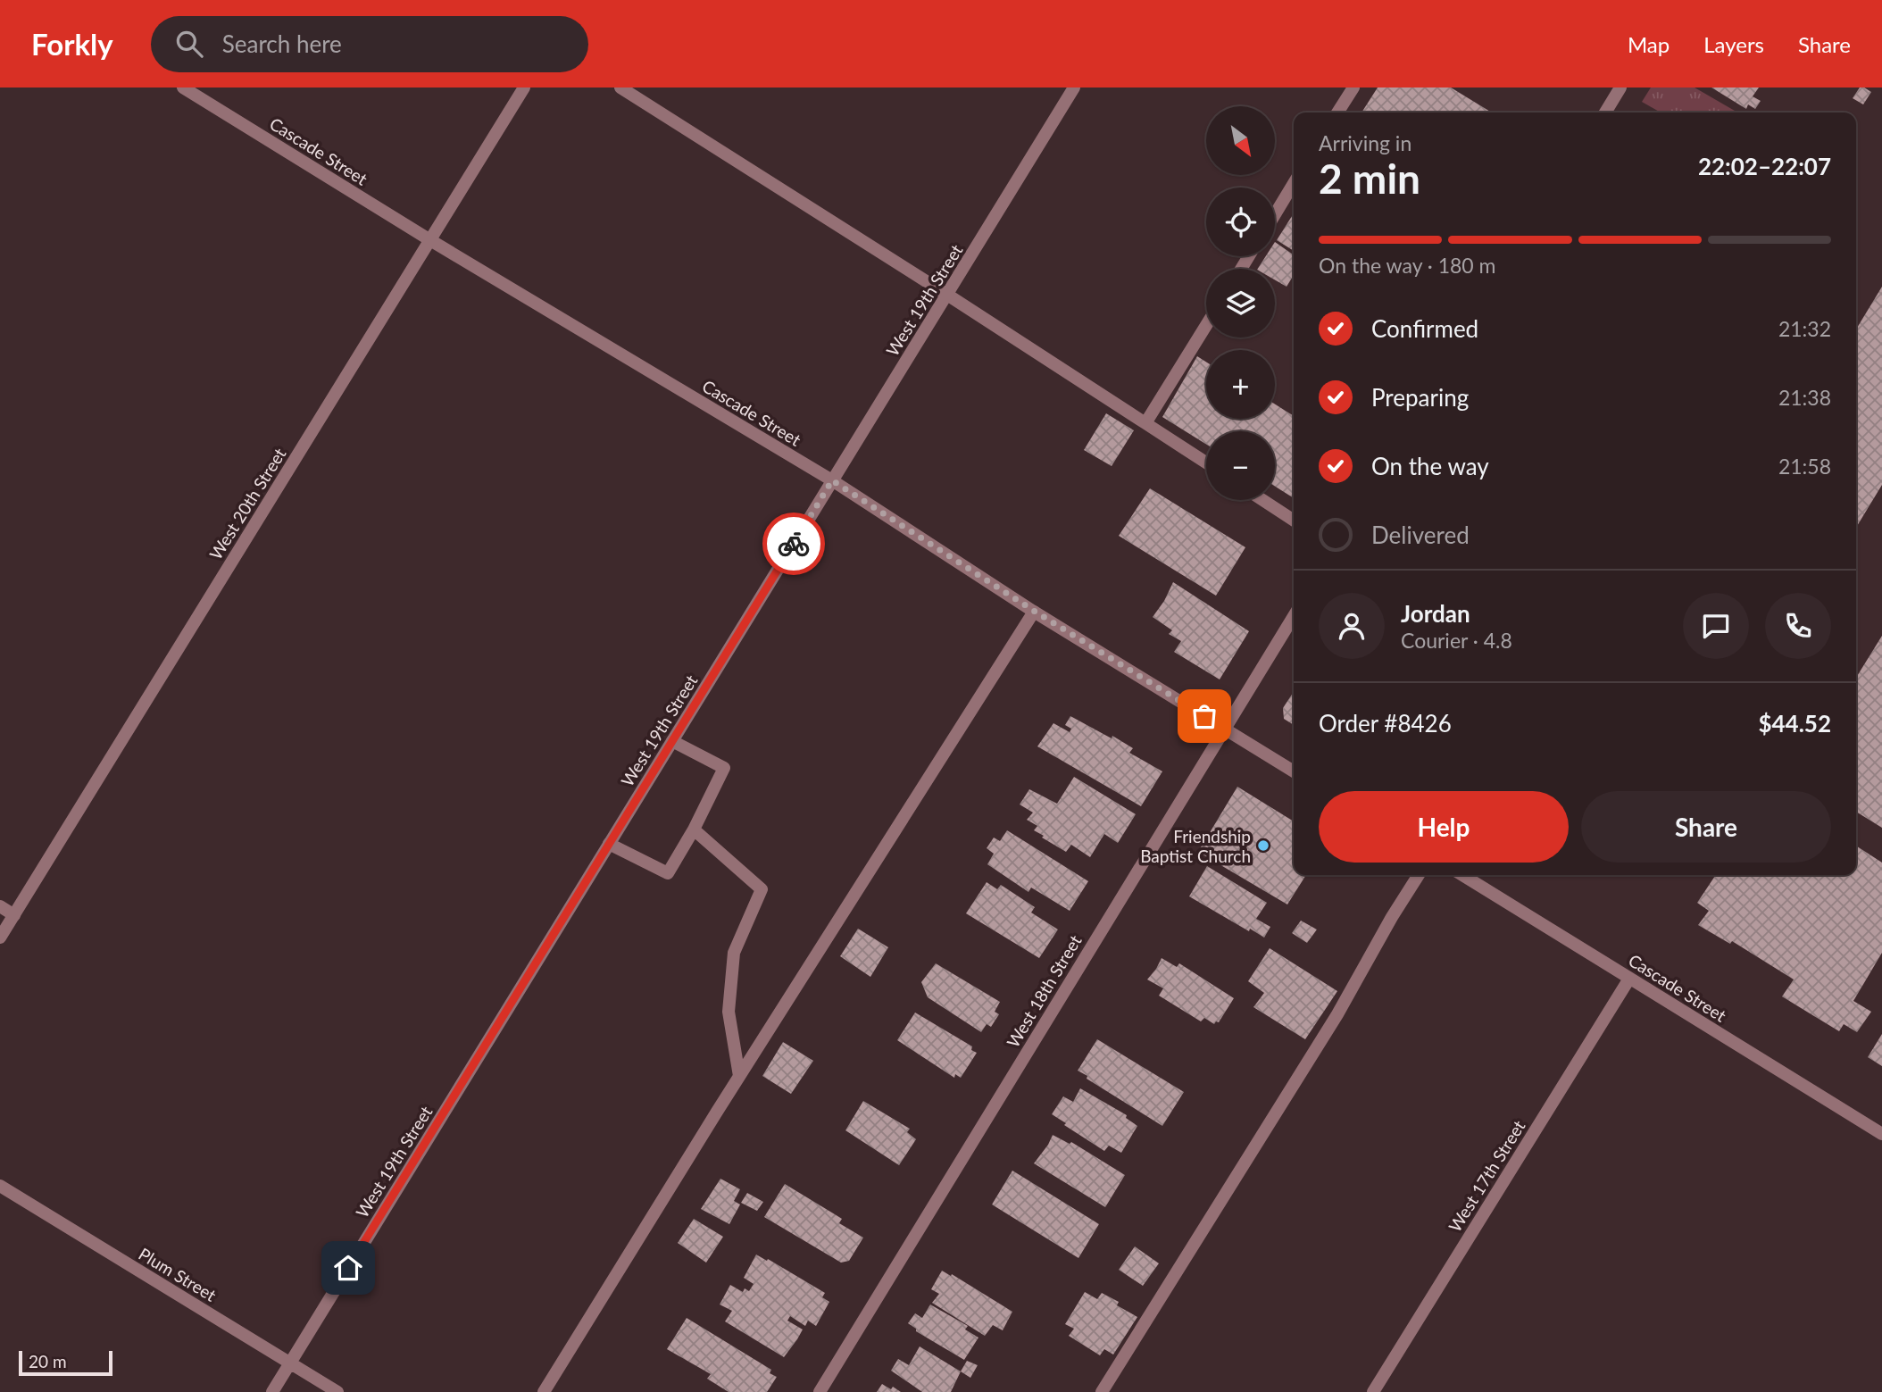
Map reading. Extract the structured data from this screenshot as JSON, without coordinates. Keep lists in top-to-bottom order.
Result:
{
  "streets": {
    "street": [
      "Cascade Street",
      "West 19th Street",
      "West 20th Street",
      "West 18th Street",
      "West 17th Street",
      "Plum Street"
    ]
  },
  "crossings": [
    ["Cascade Street", "West 19th Street"],
    ["Cascade Street", "West 20th Street"],
    ["Cascade Street", "West 18th Street"],
    ["Cascade Street", "West 17th Street"],
    ["West 19th Street", "Plum Street"]
  ],
  "places": ["Friendship Baptist Church"],
  "scale_bar": "20 m",
  "north": "bottom right",
  "page": {
    "header": "Forkly",
    "search": "Search here",
    "nav": ["Map", "Layers", "Share"],
    "map_buttons": ["+", "−"],
    "heading": ["2 min", "Arriving in", "22:02–22:07"],
    "panel": [
      "Jordan",
      "Courier · 4.8",
      "Order #8426",
      "$44.52"
    ],
    "bar": "On the way · 180 m",
    "list": [
      ["Confirmed", "21:32"],
      ["Preparing", "21:38"],
      ["On the way", "21:58"],
      "Delivered"
    ],
    "buttons": ["Help", "Share"],
    "scale": "20 m"
  }
}
